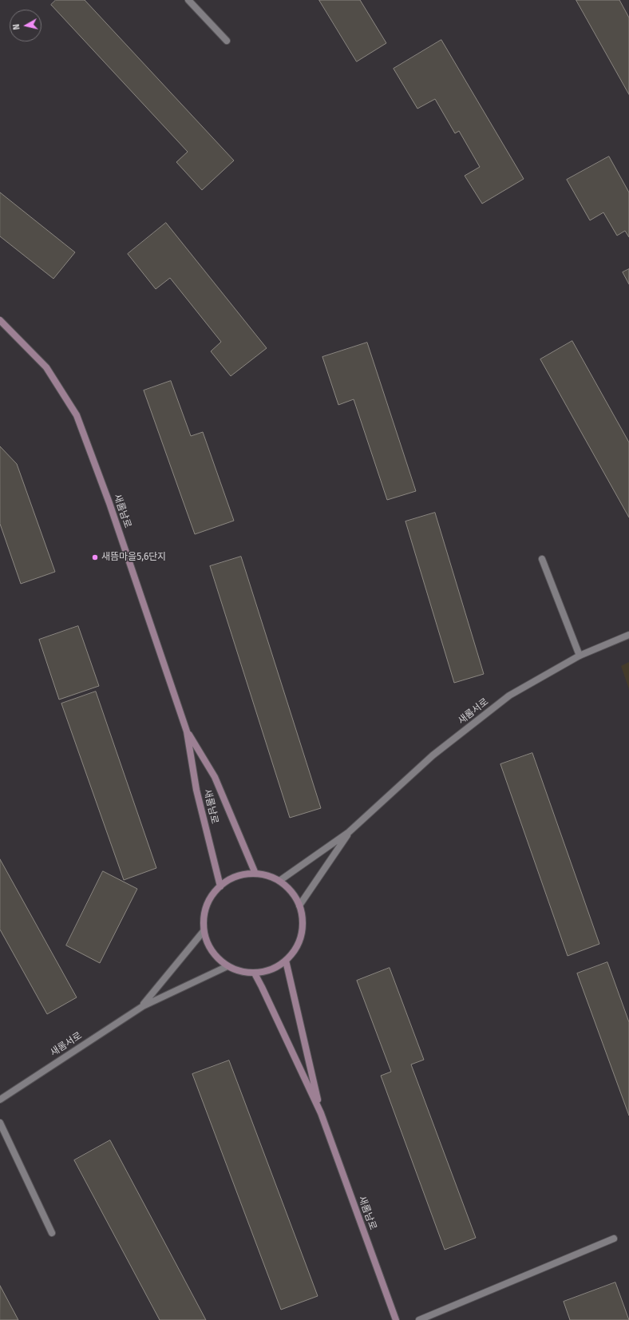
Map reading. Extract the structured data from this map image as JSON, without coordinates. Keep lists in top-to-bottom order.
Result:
{
  "streets": {
    "street": ["새롬남로", "새롬서로"]
  },
  "places": ["새뜸마을5,6단지"],
  "north": "left"
}
